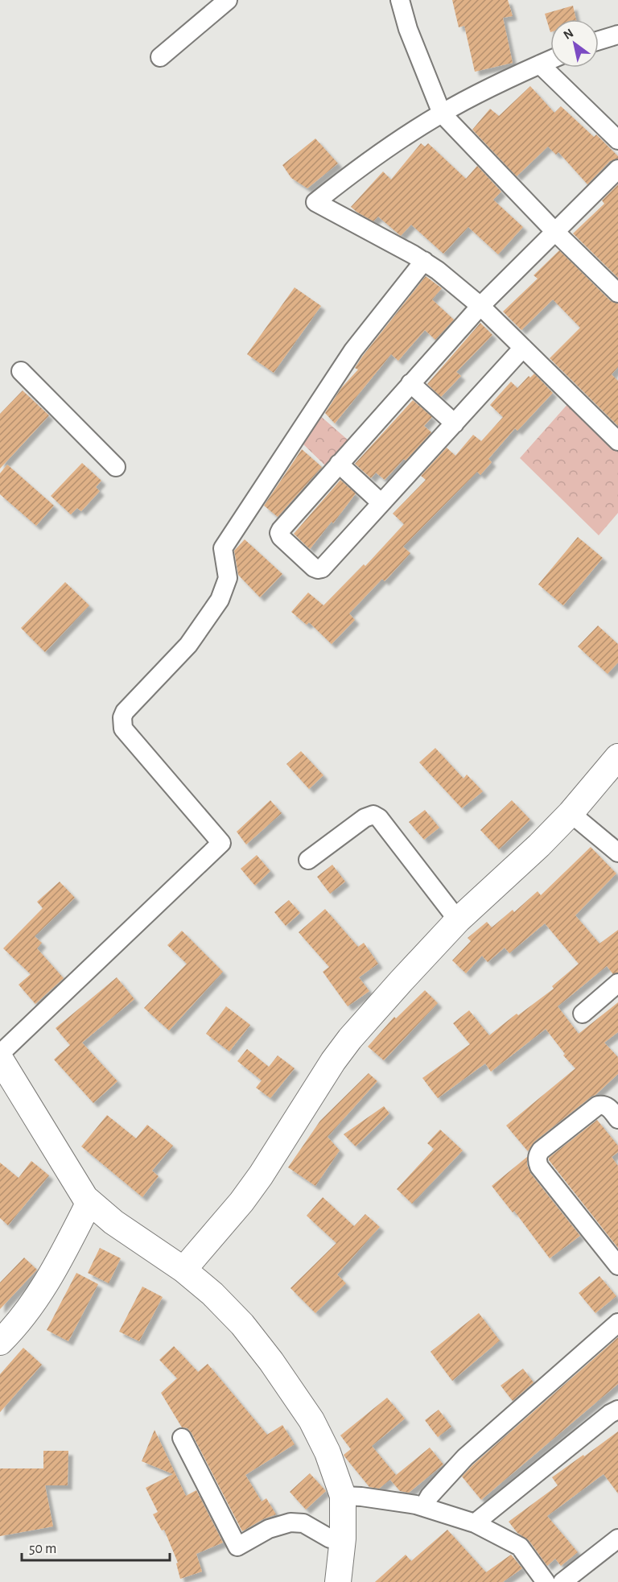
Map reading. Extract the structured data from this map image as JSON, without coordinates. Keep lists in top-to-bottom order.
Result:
{
  "scale_bar": "50 m",
  "north": "top left"
}
